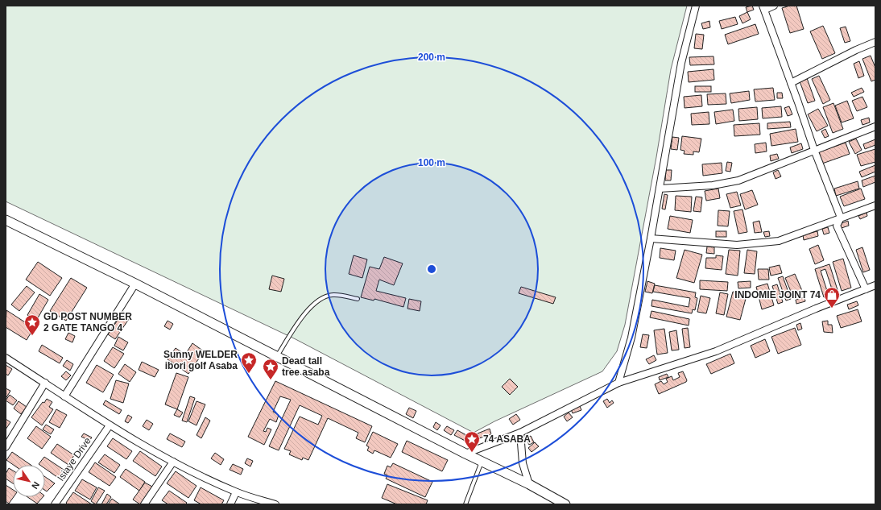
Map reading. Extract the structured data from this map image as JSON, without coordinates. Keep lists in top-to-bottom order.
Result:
{
  "streets": {
    "street": ["Isiaye Drive"]
  },
  "places": {
    "shop": ["INDOMIE JOINT 74"],
    "place": [
      "GD POST NUMBER 2 GATE TANGO 4",
      "Sunny WELDER ibori golf Asaba",
      "Dead tall tree asaba",
      "74 ASABA"
    ]
  },
  "north": "bottom right",
  "rings": ["200 m", "100 m"]
}
